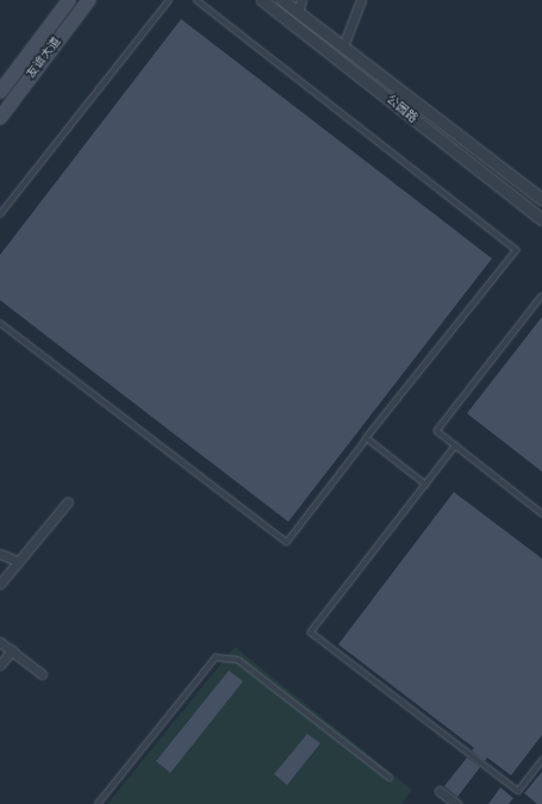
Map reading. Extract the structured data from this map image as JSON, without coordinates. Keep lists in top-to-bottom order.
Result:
{
  "streets": {
    "main road": ["友谊大道"],
    "street": ["公园路"]
  }
}
